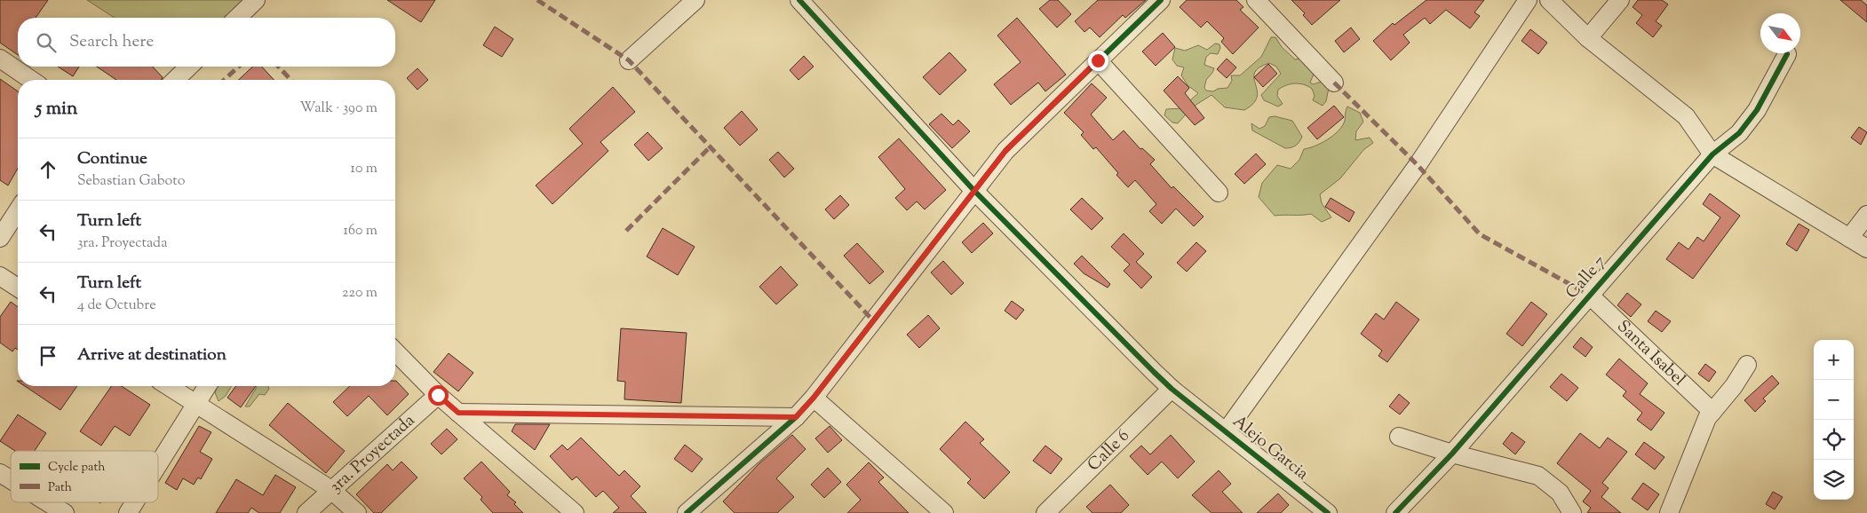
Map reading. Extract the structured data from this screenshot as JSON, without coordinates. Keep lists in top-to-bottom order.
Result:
{
  "streets": {
    "street": [
      "Calle 7",
      "Santa Isabel",
      "Alejo Garcia",
      "Calle 6",
      "3ra. Proyectada"
    ]
  },
  "crossings": [
    ["Calle 7", "Santa Isabel"],
    ["Alejo Garcia", "Calle 6"]
  ],
  "legend": ["Cycle path", "Path"],
  "north": "bottom right",
  "page": {
    "search": "Search here",
    "heading": ["5 min", "Walk · 390 m"],
    "list": [
      ["Continue", "Sebastian Gaboto", "10 m"],
      ["Turn left", "3ra. Proyectada", "160 m"],
      ["Turn left", "4 de Octubre", "220 m"],
      "Arrive at destination"
    ],
    "map_buttons": ["+", "−"]
  }
}
